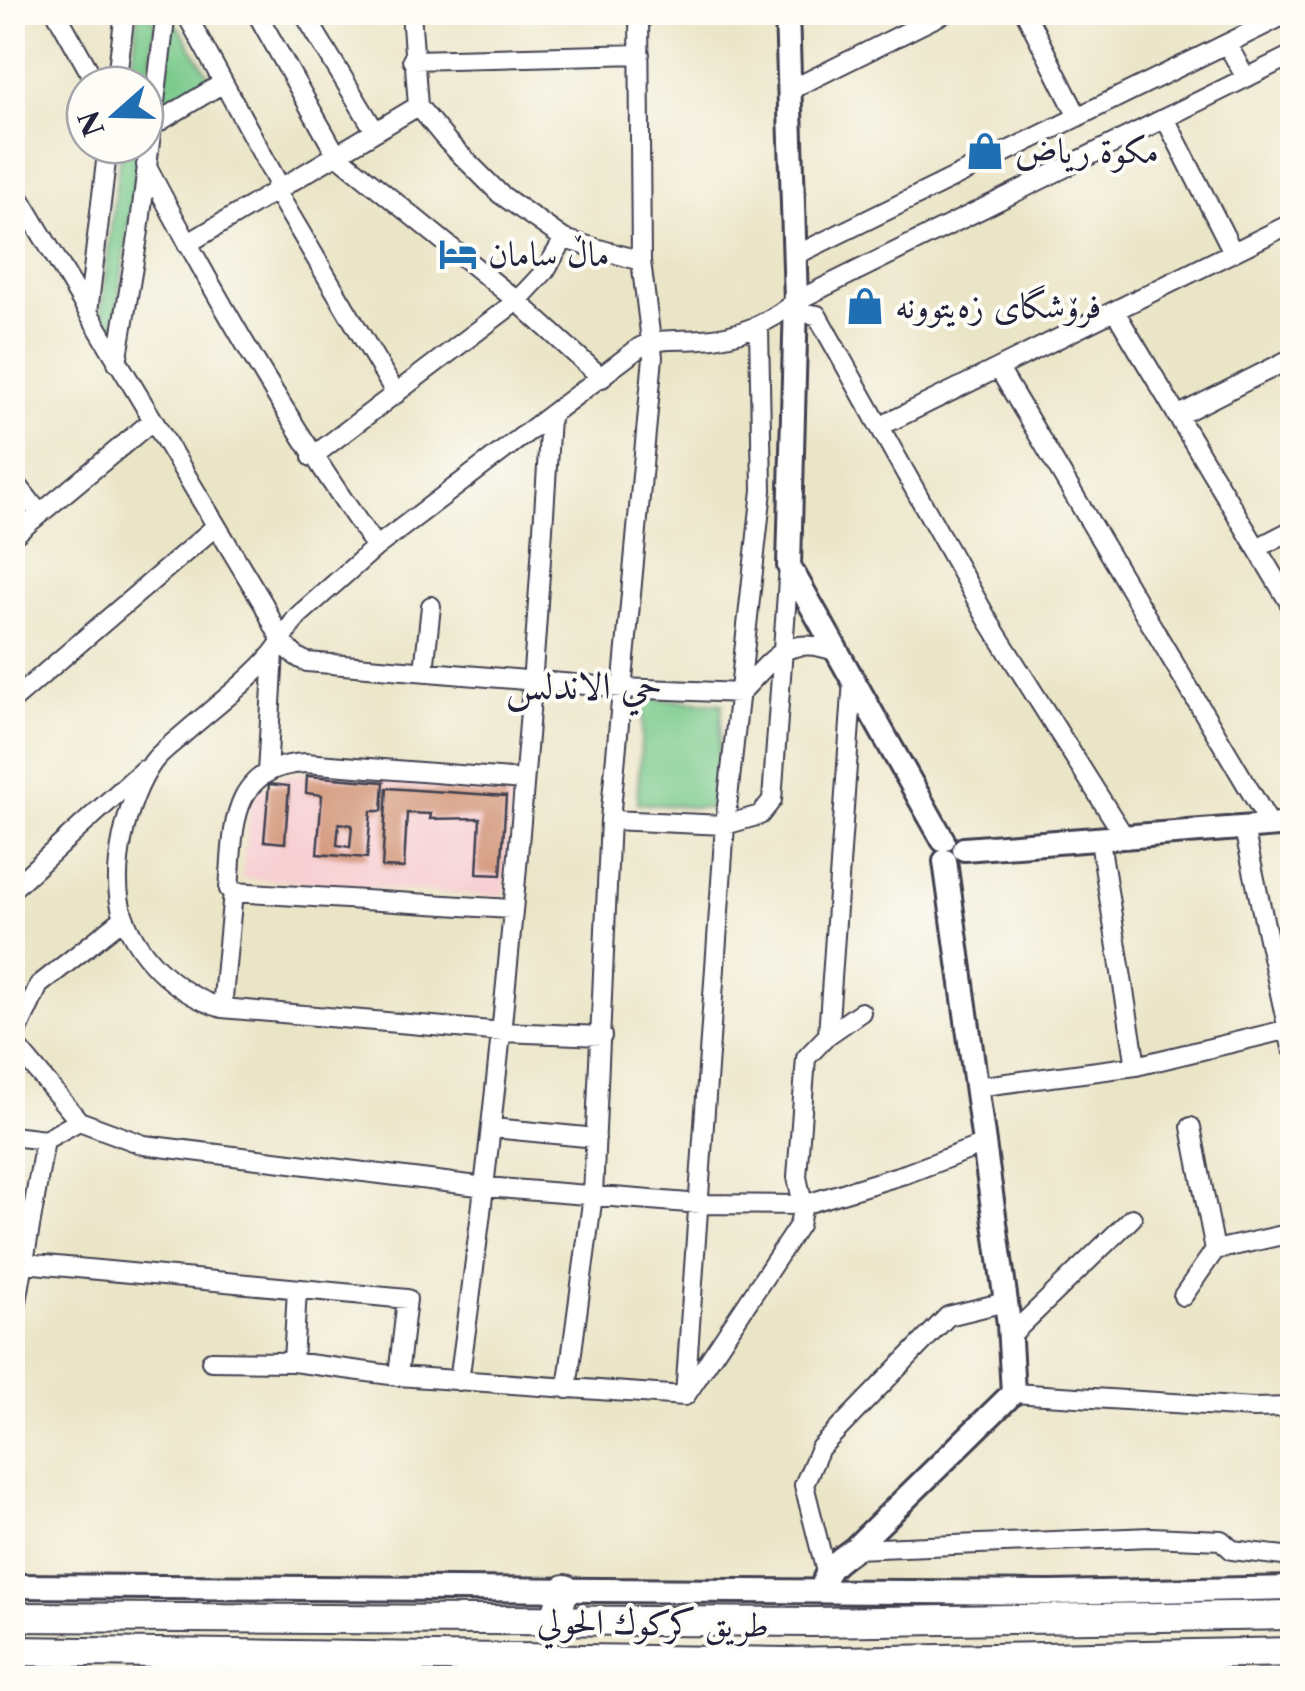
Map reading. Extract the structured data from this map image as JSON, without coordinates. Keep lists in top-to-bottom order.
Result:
{
  "streets": {
    "highway": ["طريق كركوك الحولي"]
  },
  "districts": ["حي الاندلس"],
  "places": {
    "shop": ["مكوة رياض", "فرۆشگای زەیتوونە"],
    "hotel": ["ماڵ سامان"]
  },
  "north": "left"
}
